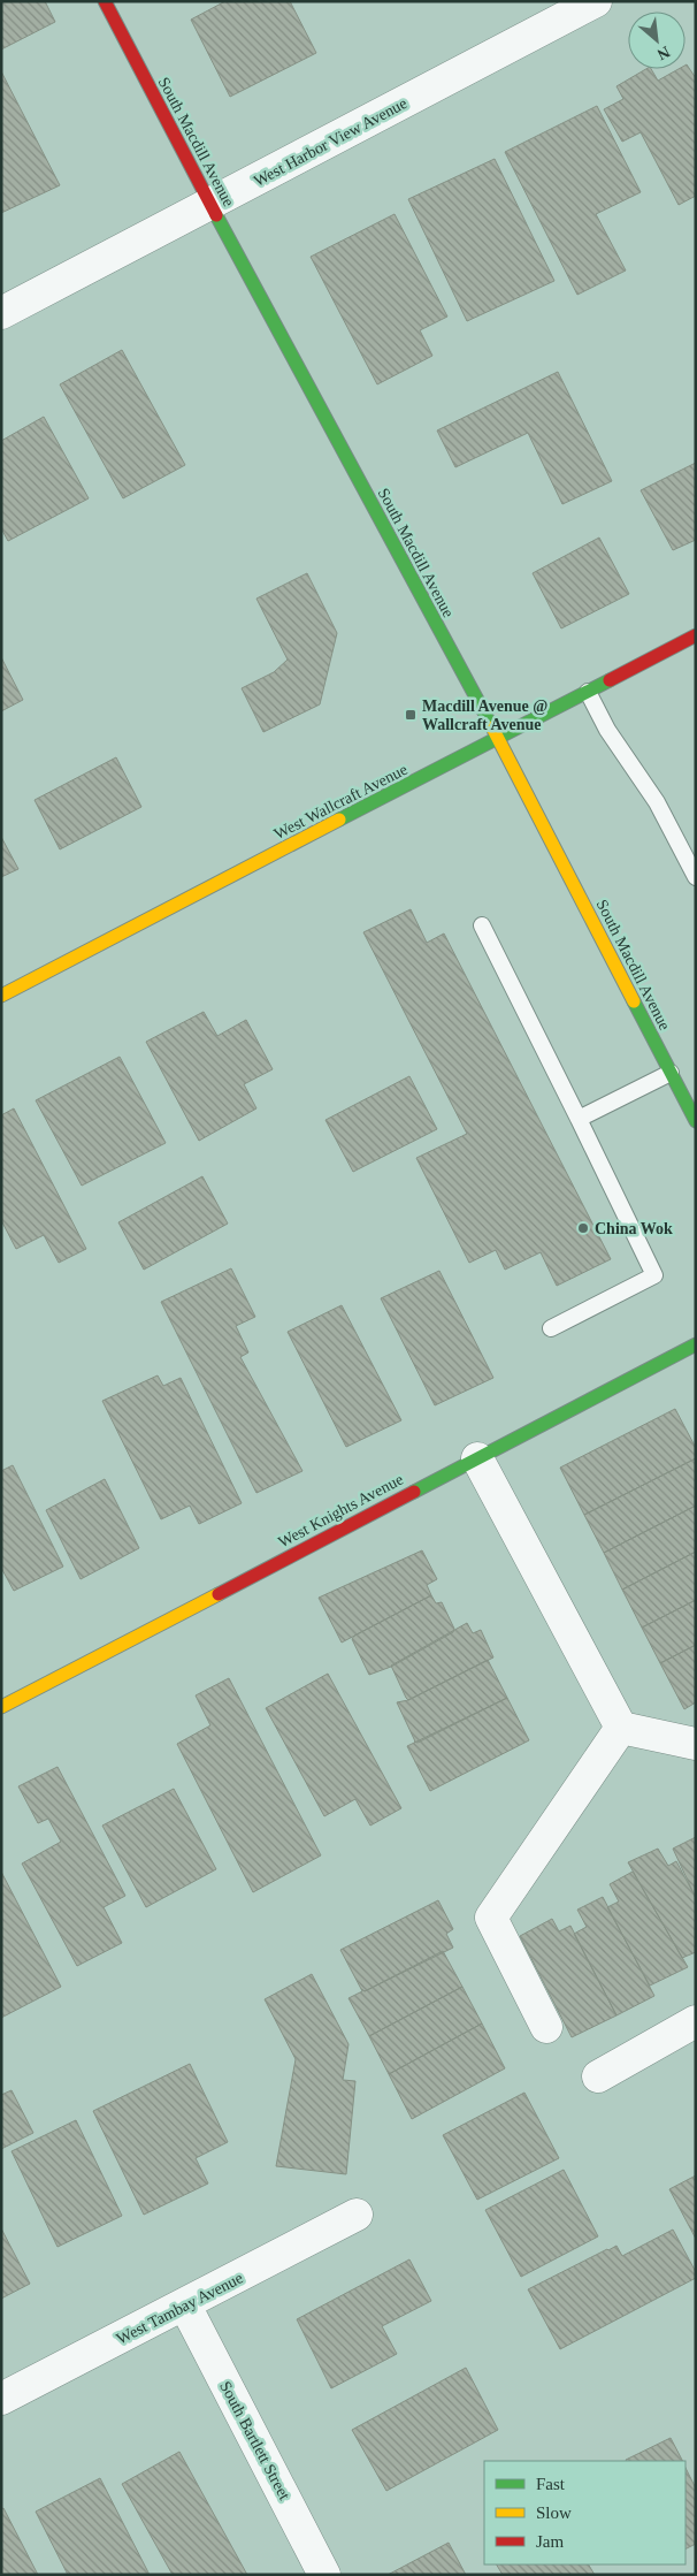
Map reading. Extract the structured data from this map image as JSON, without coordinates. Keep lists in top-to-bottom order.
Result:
{
  "streets": {
    "street": [
      "South Macdill Avenue",
      "West Harbor View Avenue",
      "West Wallcraft Avenue",
      "West Knights Avenue",
      "West Tambay Avenue",
      "South Bartlett Street"
    ]
  },
  "crossings": [
    ["South Macdill Avenue", "West Harbor View Avenue"],
    ["South Macdill Avenue", "West Wallcraft Avenue"],
    ["West Tambay Avenue", "South Bartlett Street"]
  ],
  "places": {
    "transit": ["Macdill Avenue @ Wallcraft Avenue"],
    "other": ["China Wok"]
  },
  "legend": ["Fast", "Slow", "Jam"],
  "north": "bottom right"
}
